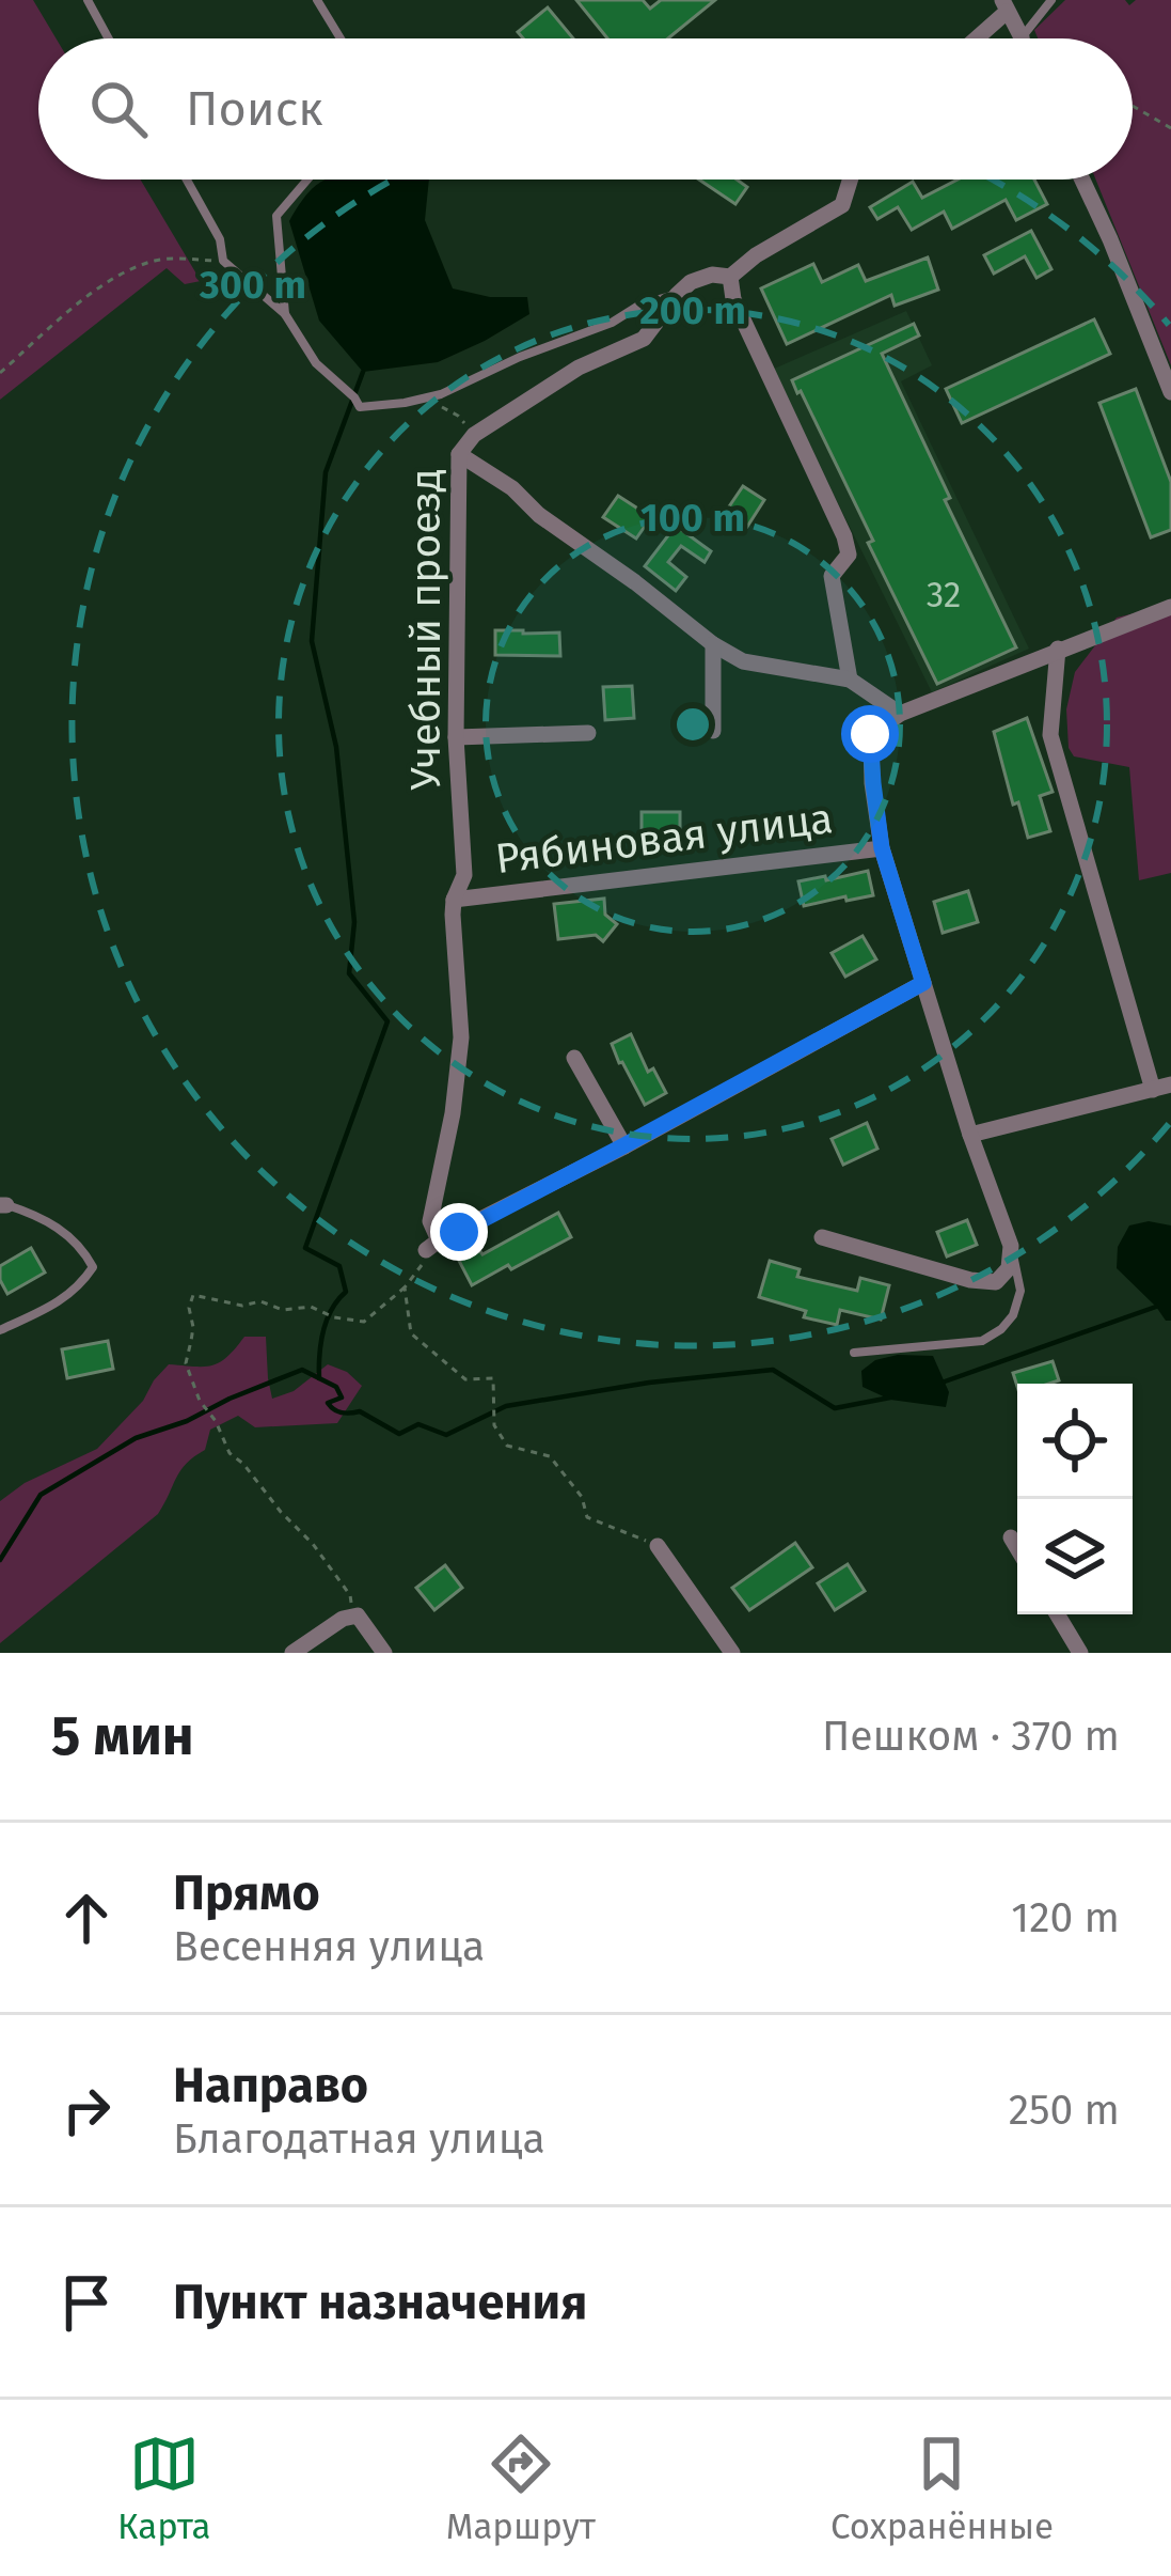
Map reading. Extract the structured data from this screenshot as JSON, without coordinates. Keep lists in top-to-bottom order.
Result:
{
  "streets": {
    "street": ["Учебный проезд", "Рябиновая улица"]
  },
  "crossings": [
    ["Учебный проезд", "Рябиновая улица"]
  ],
  "house_numbers": ["32"],
  "page": {
    "search": "Поиск",
    "heading": ["5 мин", "Пешком · 370 m"],
    "list": [
      ["Прямо", "Весенняя улица", "120 m"],
      ["Направо", "Благодатная улица", "250 m"],
      "Пункт назначения"
    ],
    "nav": ["Карта", "Маршрут", "Сохранённые"]
  },
  "rings": ["300 m", "200 m", "100 m"]
}
